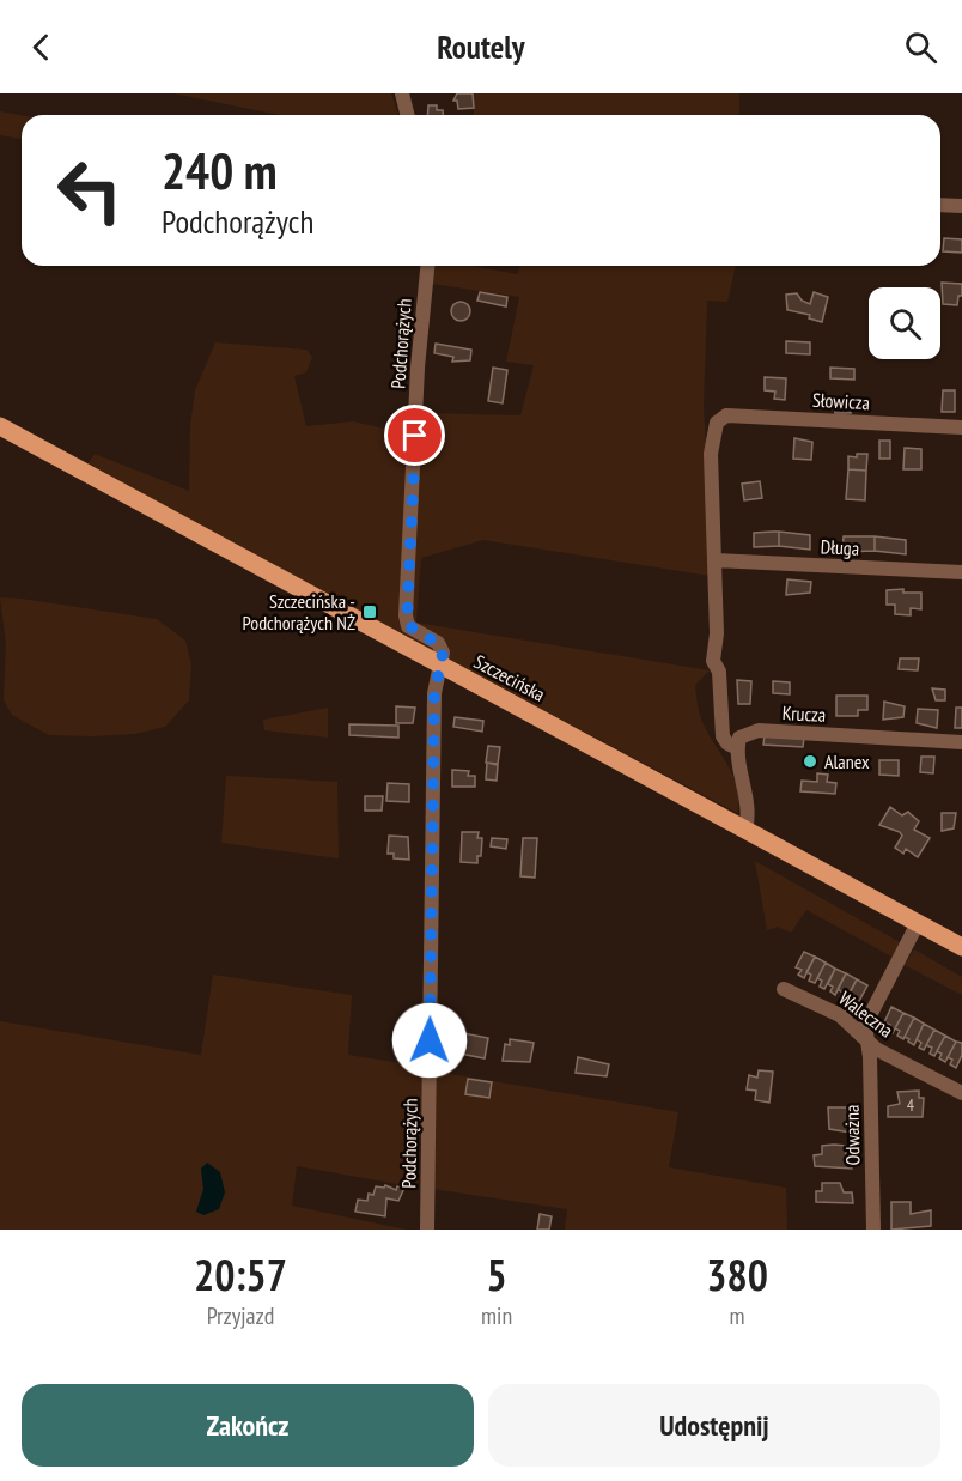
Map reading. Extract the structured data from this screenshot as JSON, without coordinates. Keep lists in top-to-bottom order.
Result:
{
  "streets": {
    "main road": ["Szczecińska"],
    "street": [
      "Podchorążych",
      "Słowicza",
      "Długa",
      "Krucza",
      "Waleczna",
      "Odważna"
    ]
  },
  "crossings": [
    ["Podchorążych", "Szczecińska"],
    ["Słowicza", "Długa"],
    ["Waleczna", "Odważna"]
  ],
  "places": {
    "transit": ["Szczecińska - Podchorążych NŻ"],
    "other": ["Alanex"]
  },
  "house_numbers": ["4"],
  "page": {
    "header": "Routely",
    "turn": ["240 m", "Podchorążych"],
    "eta": [
      "20:57",
      "Przyjazd",
      "5",
      "min",
      "380",
      "m"
    ],
    "buttons": ["Zakończ", "Udostępnij"]
  }
}
